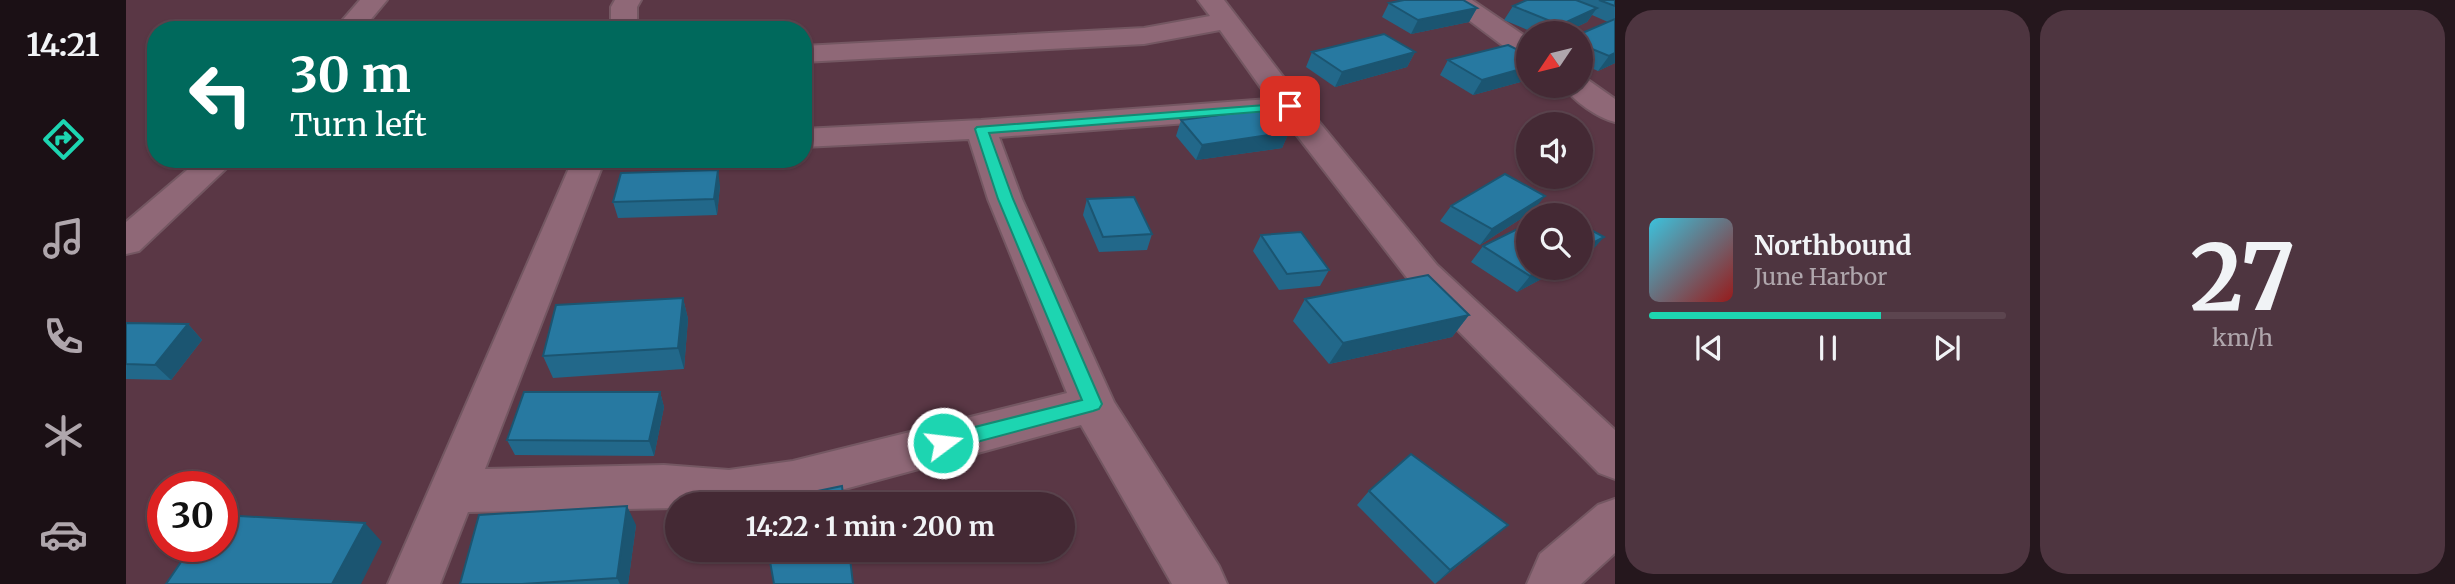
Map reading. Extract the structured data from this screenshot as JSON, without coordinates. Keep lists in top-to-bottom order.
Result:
{
  "north": "bottom left",
  "page": {
    "tabs": "14:21",
    "tile": ["27", "km/h"],
    "turn": ["30 m", "Turn left"],
    "song": ["Northbound", "June Harbor"],
    "limit": "30",
    "trip": "14:22 · 1 min · 200 m"
  }
}
